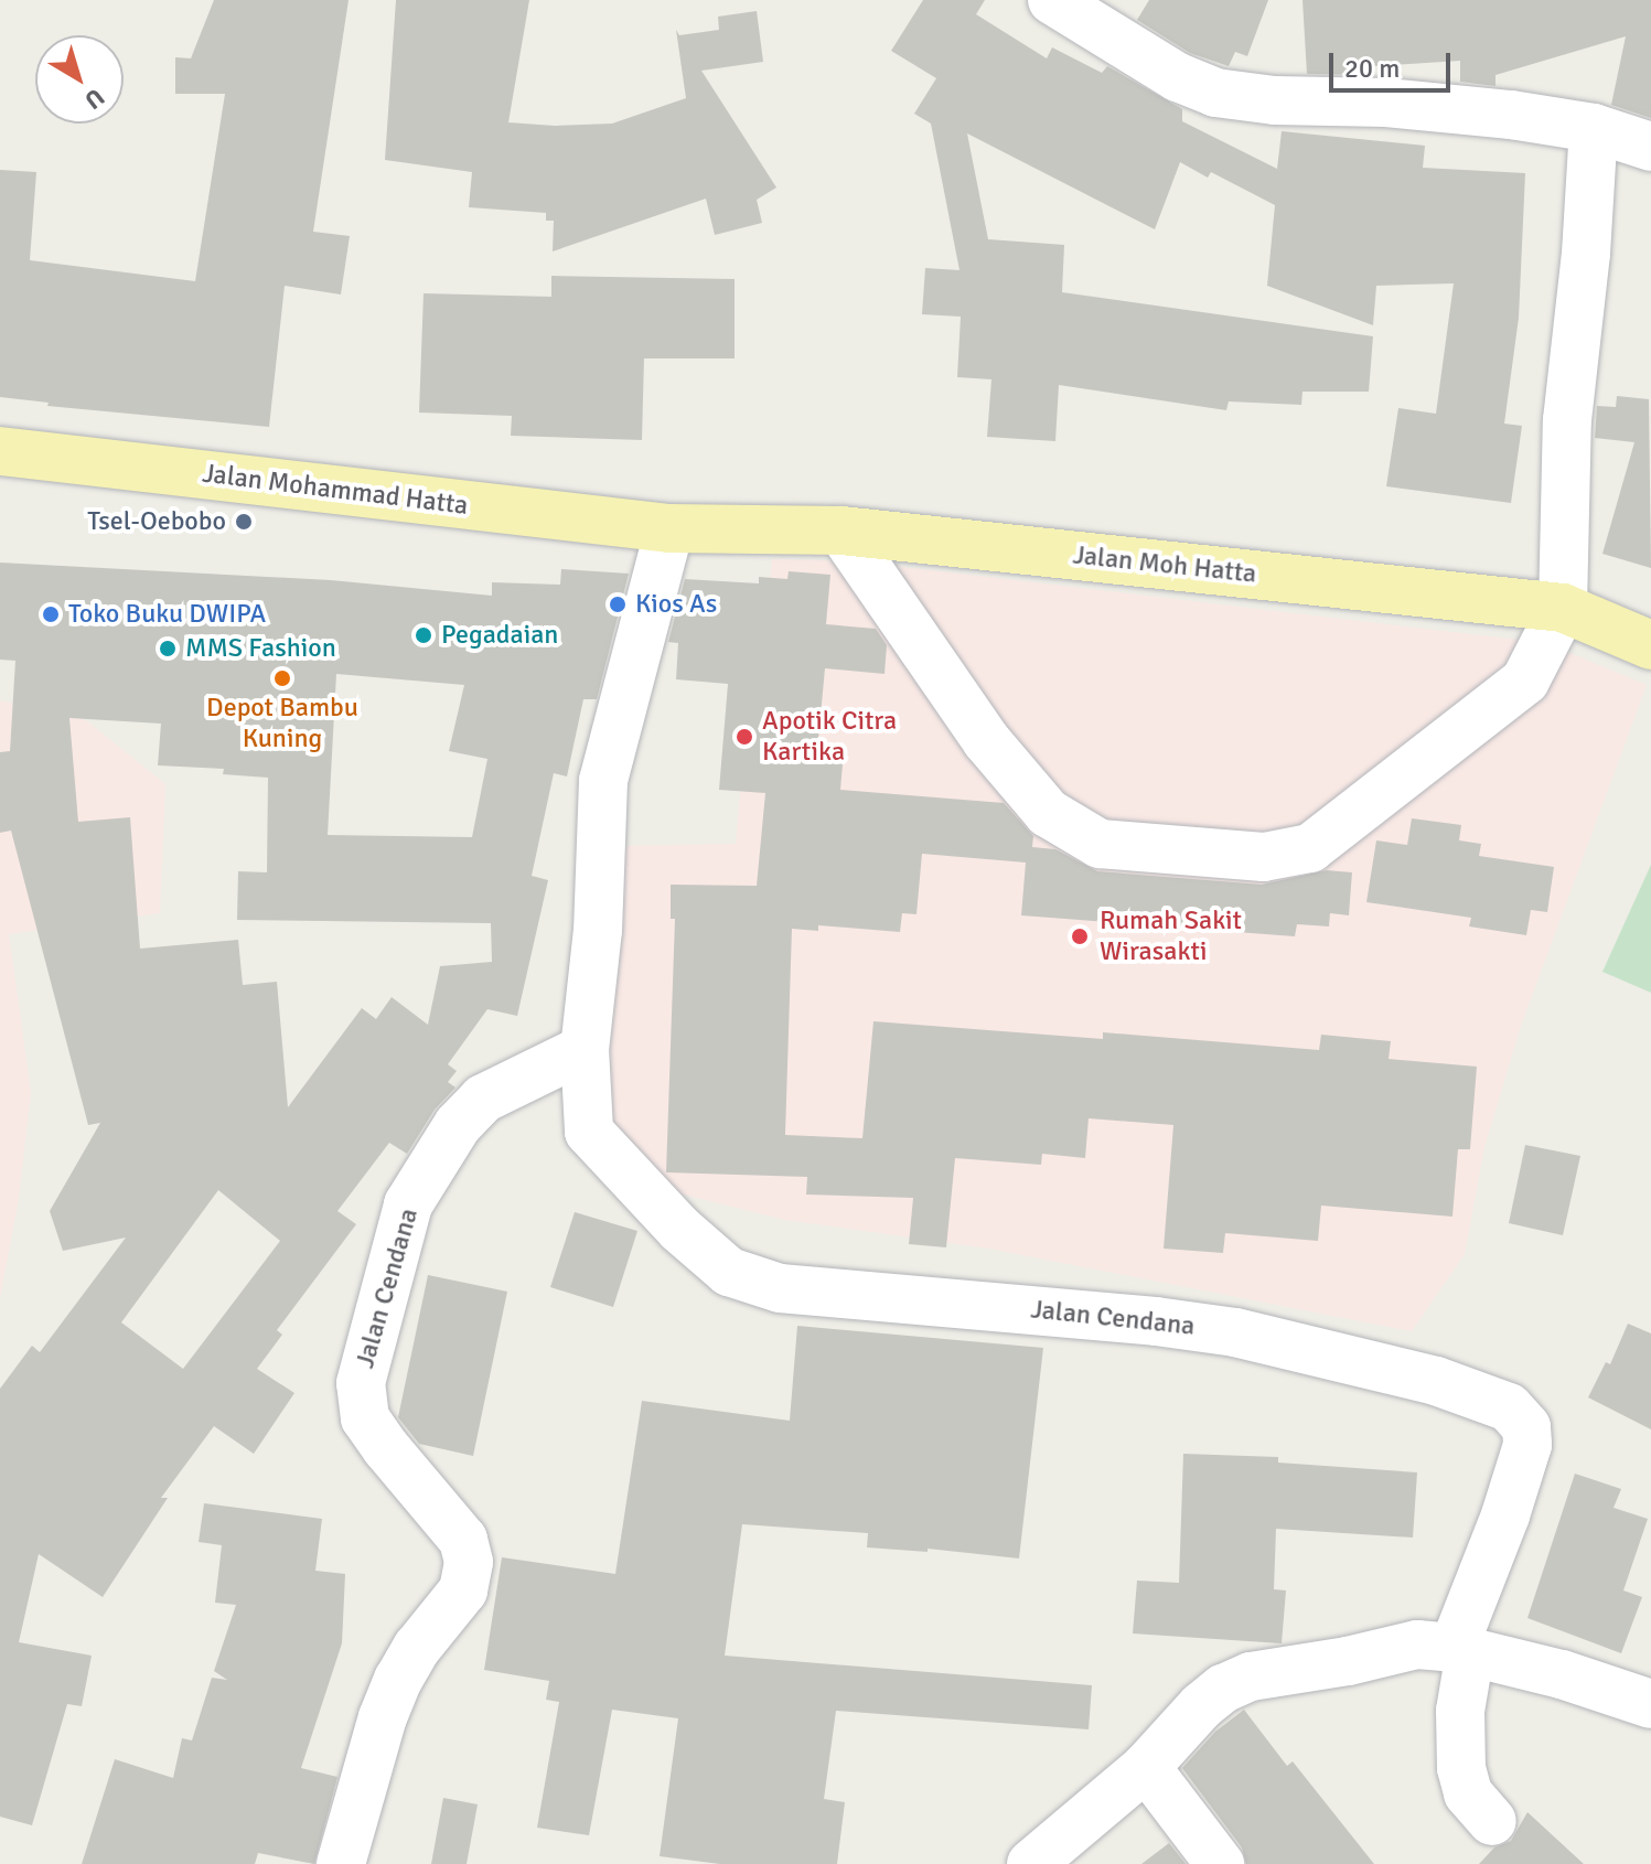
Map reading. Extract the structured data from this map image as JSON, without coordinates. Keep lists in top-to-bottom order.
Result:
{
  "streets": {
    "main road": ["Jalan Mohammad Hatta", "Jalan Moh Hatta"],
    "street": ["Jalan Cendana"]
  },
  "crossings": [
    ["Jalan Mohammad Hatta", "Jalan Moh Hatta"],
    ["Jalan Mohammad Hatta", "Jalan Cendana"],
    ["Jalan Moh Hatta", "Jalan Cendana"]
  ],
  "places": [
    "Tsel-Oebobo",
    "Kios As",
    "Toko Buku DWIPA",
    "Pegadaian",
    "MMS Fashion",
    "Depot Bambu Kuning",
    "Apotik Citra Kartika",
    "Rumah Sakit Wirasakti"
  ],
  "scale_bar": "20 m",
  "north": "bottom right"
}
